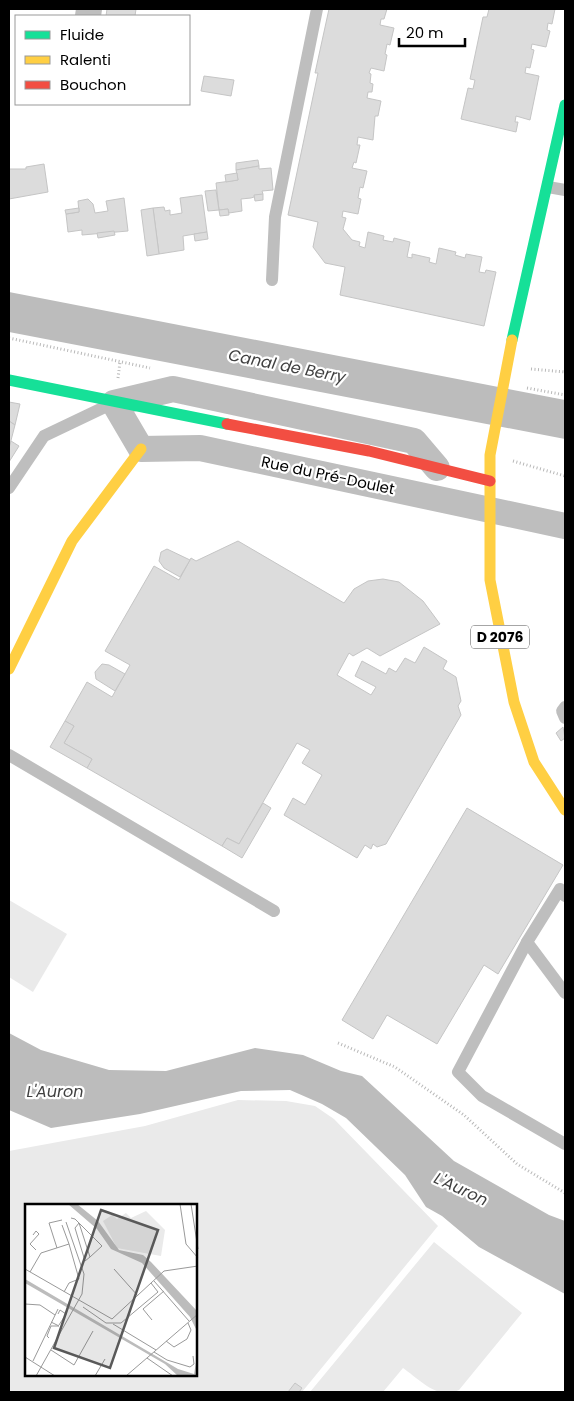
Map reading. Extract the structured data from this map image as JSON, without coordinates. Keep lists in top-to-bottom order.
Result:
{
  "streets": {
    "main road": ["D 2076"],
    "street": ["Rue du Pré-Doulet"]
  },
  "crossings": [
    ["Rue du Pré-Doulet", "D 2076"]
  ],
  "water": ["Canal de Berry", "L'Auron"],
  "legend": ["Fluide", "Ralenti", "Bouchon"],
  "scale_bar": "20 m"
}
